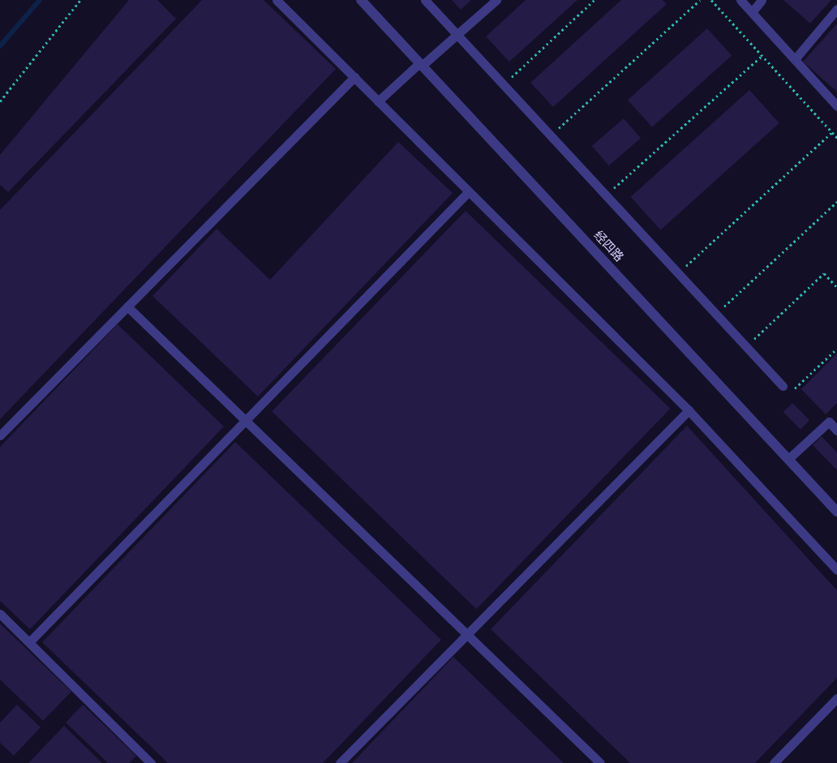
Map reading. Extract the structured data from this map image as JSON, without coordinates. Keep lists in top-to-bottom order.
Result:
{
  "streets": {
    "street": ["经四路"]
  }
}
